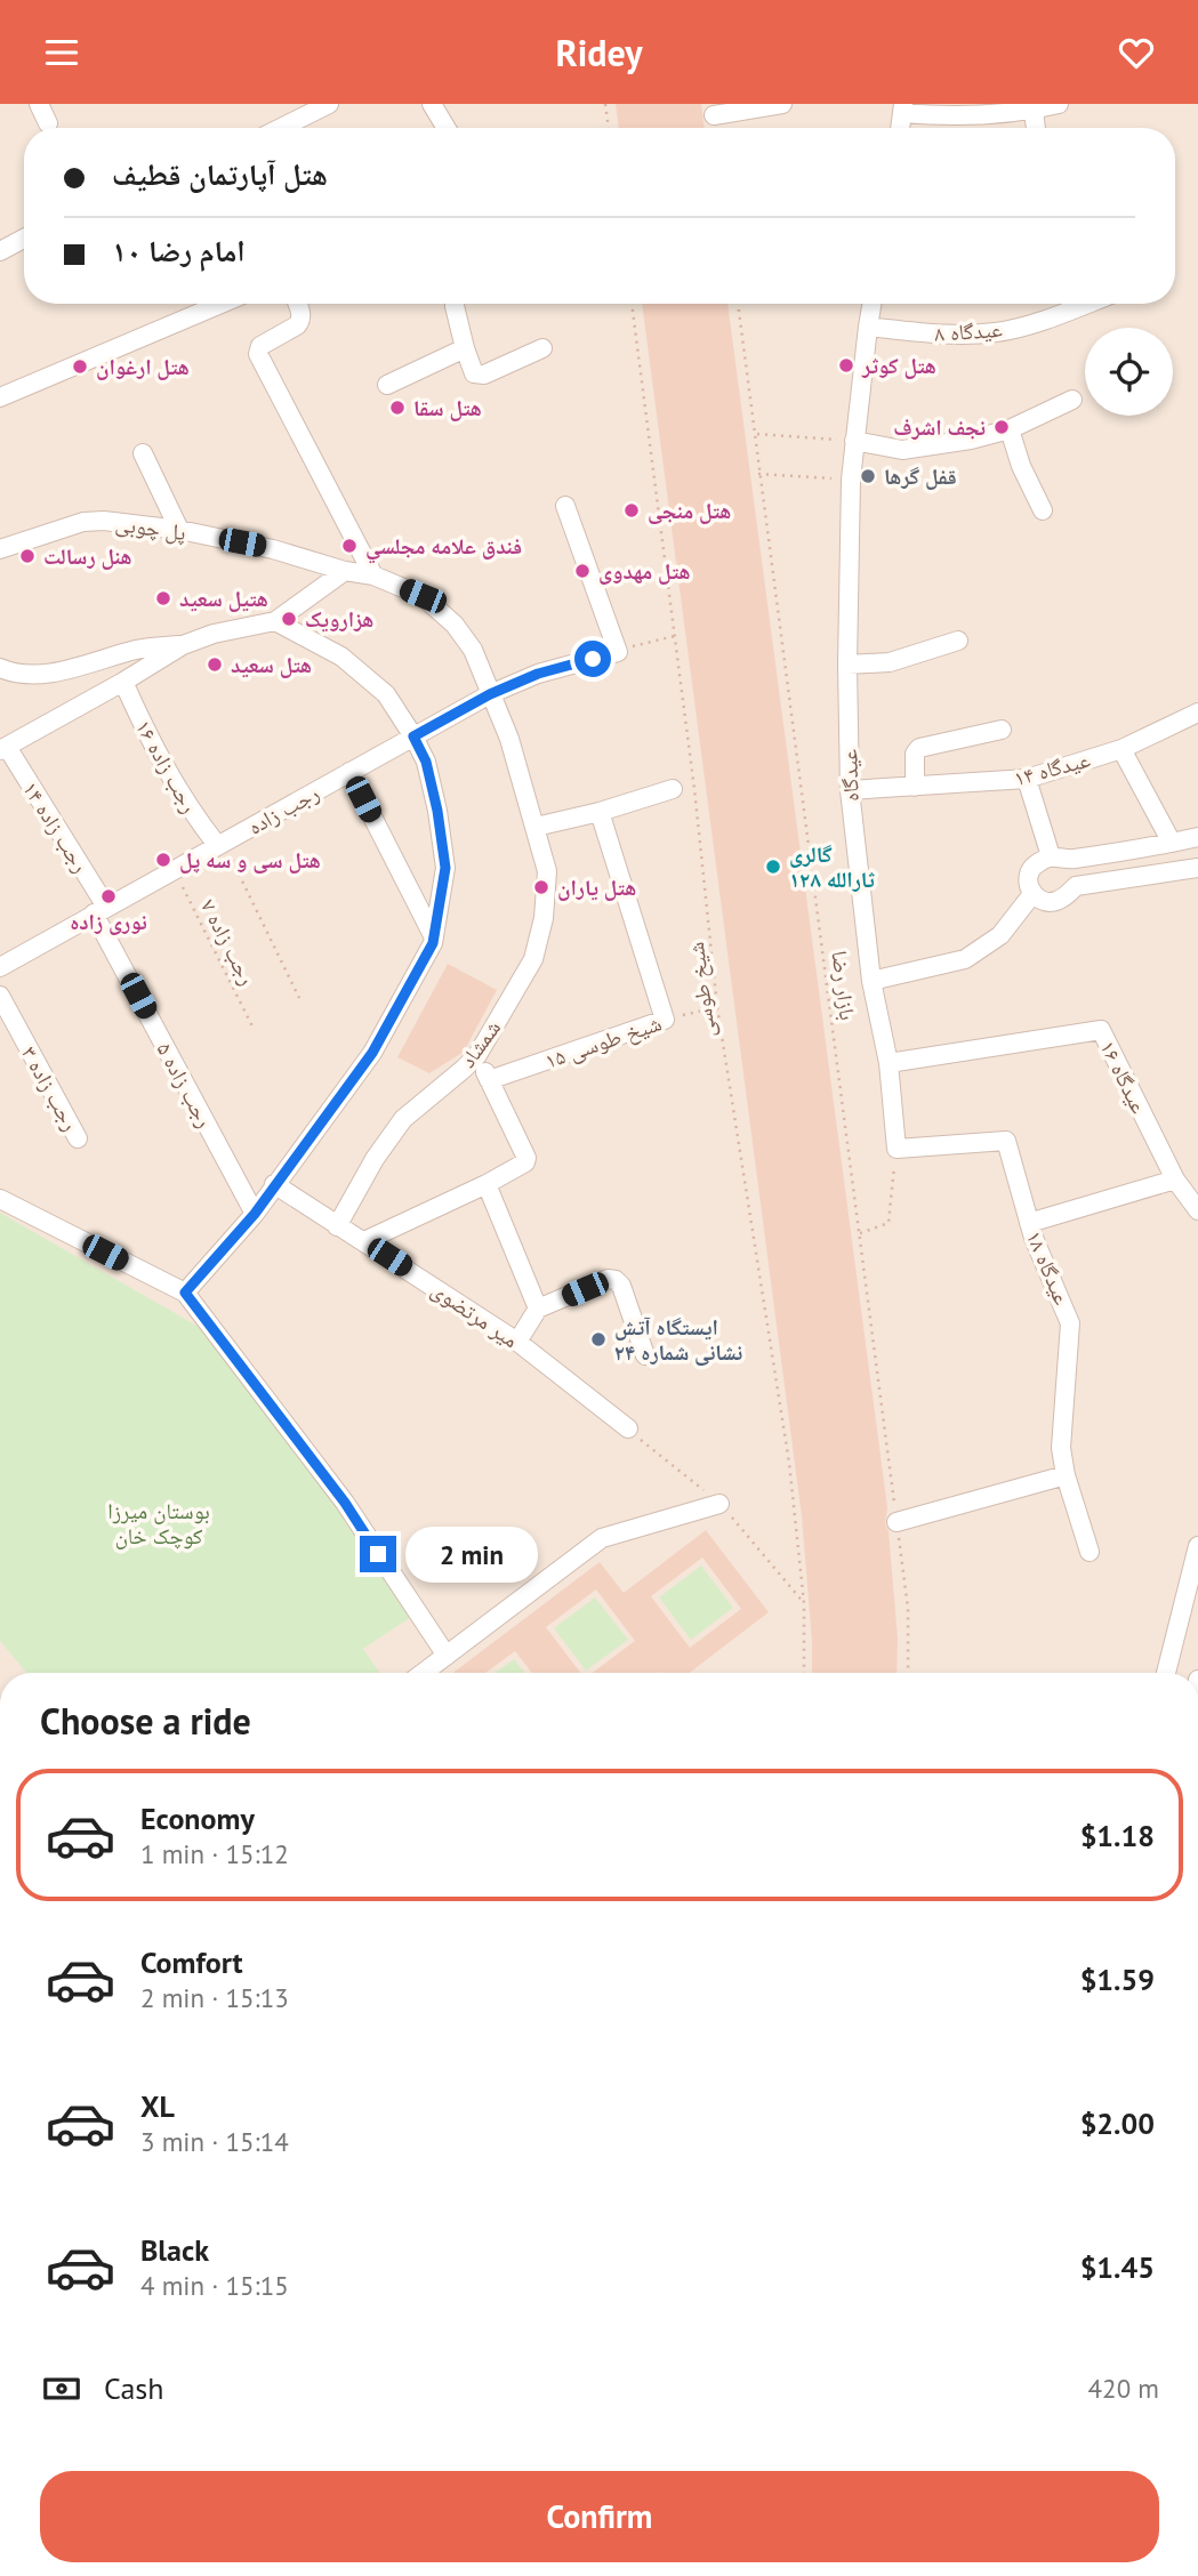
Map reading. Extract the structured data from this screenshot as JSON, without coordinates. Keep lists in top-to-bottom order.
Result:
{
  "streets": {
    "street": [
      "عیدگاه ۸",
      "پل چوبی",
      "رجب زاده ۱۶",
      "عیدگاه ۱۴",
      "عیدگاه",
      "رجب زاده",
      "رجب زاده ۱۴",
      "۱۵ شیخ طوسی",
      "شمشاد",
      "عیدگاه ۱۶",
      "رجب زاده ۵",
      "رجب زاده ۳",
      "عیدگاه ۱۸",
      "میر مرتضوی"
    ],
    "path": ["رجب زاده ۷", "بازار رضا", "شیخ طوسی"]
  },
  "crossings": [
    ["عیدگاه ۸", "عیدگاه"],
    ["پل چوبی", "رجب زاده"],
    ["پل چوبی", "شمشاد"],
    ["رجب زاده ۱۶", "رجب زاده"],
    ["عیدگاه ۱۴", "عیدگاه"],
    ["عیدگاه", "عیدگاه ۱۶"],
    ["عیدگاه", "عیدگاه ۱۸"],
    ["رجب زاده", "رجب زاده ۱۴"],
    ["رجب زاده", "رجب زاده ۷"],
    ["رجب زاده", "شمشاد"],
    ["رجب زاده", "رجب زاده ۵"],
    ["رجب زاده ۱۴", "رجب زاده ۵"],
    ["شیخ طوسی", "۱۵ شیخ طوسی"],
    ["شمشاد", "میر مرتضوی"]
  ],
  "parks": ["بوستان میرزا کوچک خان"],
  "places": [
    "هتل کوثر",
    "هتل ارغوان",
    "هتل سقا",
    "نجف اشرف",
    "قفل گرها",
    "هتل منجی",
    "فندق علامه مجلسي",
    "هنل رسالت",
    "هتل مهدوى",
    "هتیل سعید",
    "هزارویک",
    "هتل سعید",
    "هتل سی و سه پل",
    "گالری ثارالله ۱۲۸",
    "هتل یاران",
    "نورى زاده",
    "ایستگاه آتش نشانی شماره ۲۴"
  ],
  "page": {
    "header": "Ridey",
    "banner": ["هتل آپارتمان قطیف", "امام رضا ۱۰"],
    "bubble": "2 min",
    "heading": "Choose a ride",
    "list": [
      {
        "name": "Economy",
        "note": "1 min · 15:12",
        "value": "$1.18"
      },
      {
        "name": "Comfort",
        "note": "2 min · 15:13",
        "value": "$1.59"
      },
      {
        "name": "XL",
        "note": "3 min · 15:14",
        "value": "$2.00"
      },
      {
        "name": "Black",
        "note": "4 min · 15:15",
        "value": "$1.45"
      }
    ],
    "pay": ["Cash", "420 m"],
    "buttons": "Confirm"
  }
}
